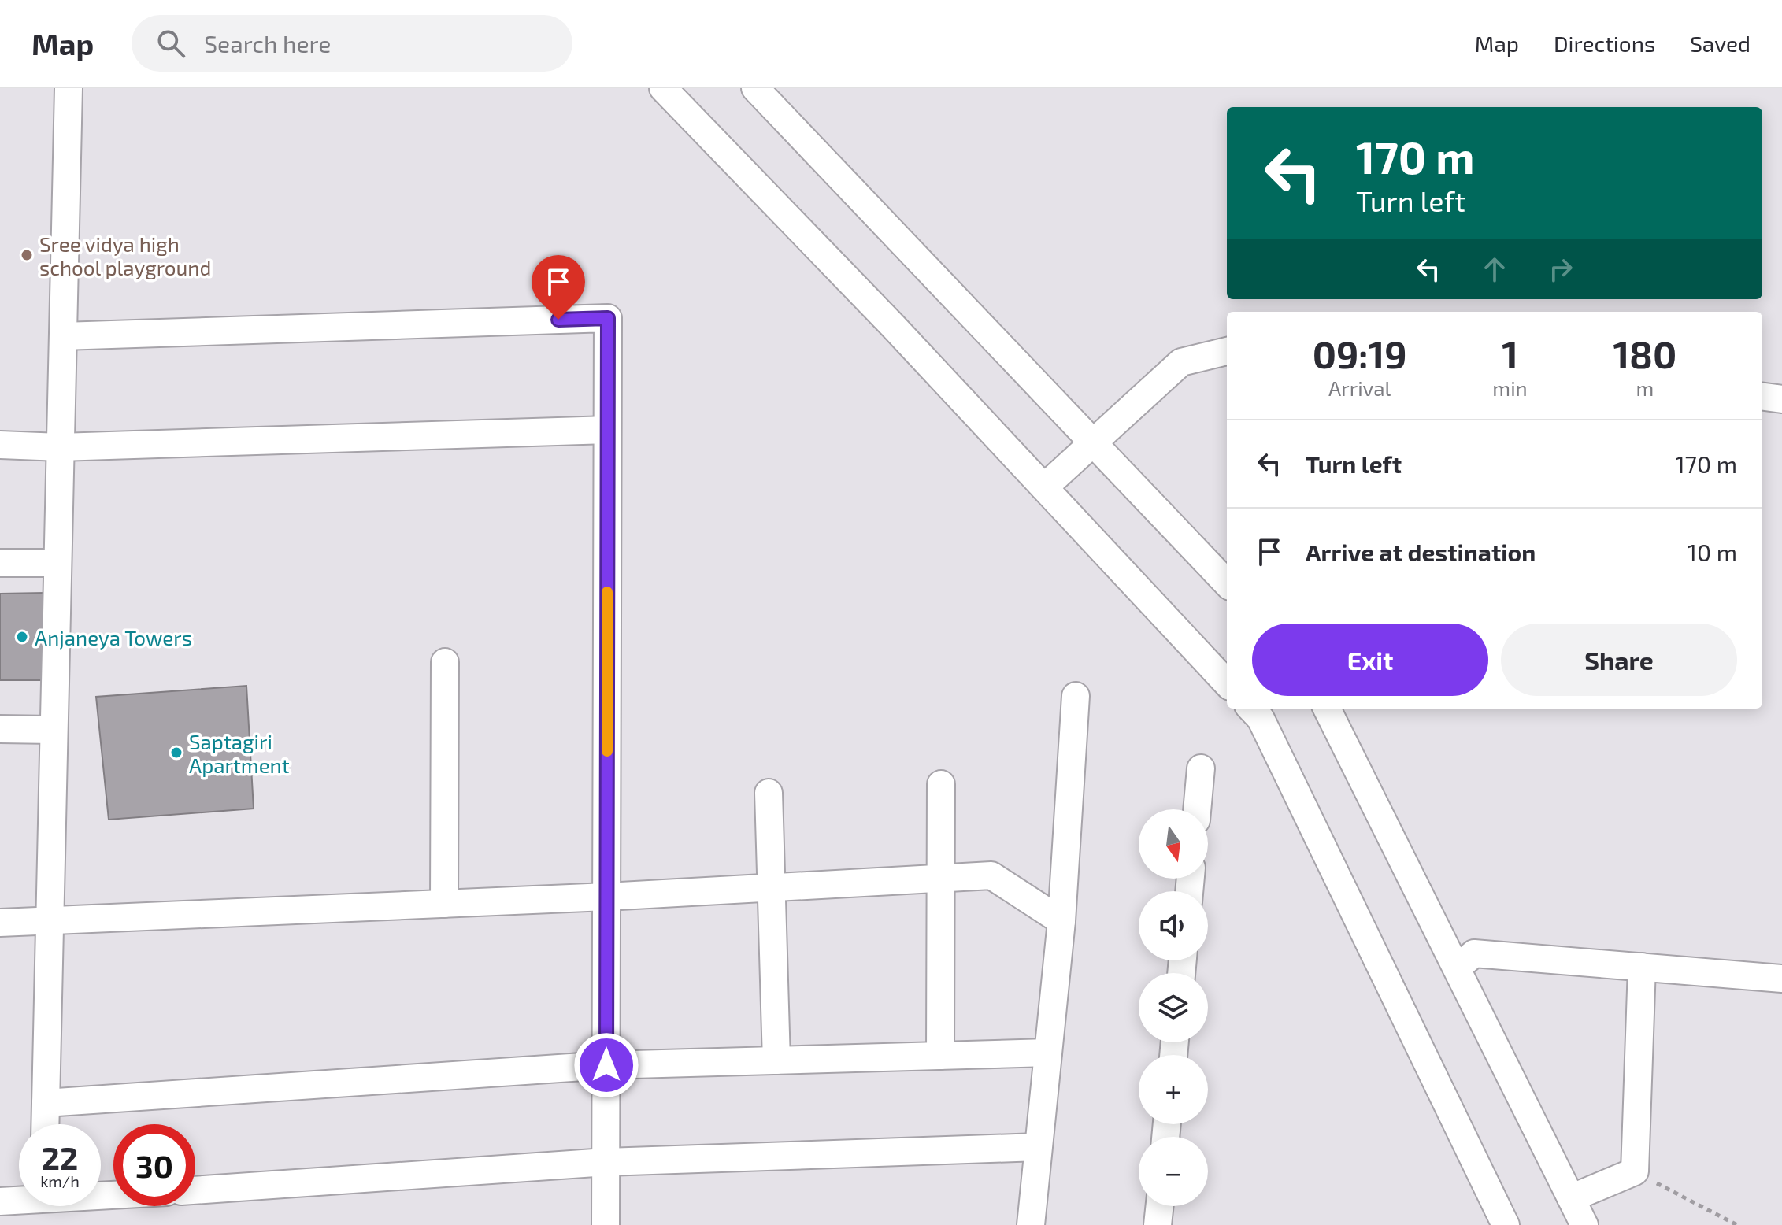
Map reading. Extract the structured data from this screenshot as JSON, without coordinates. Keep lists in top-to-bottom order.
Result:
{
  "places": ["Sree vidya high school playground", "Anjaneya Towers", "Saptagiri Apartment"],
  "north": "bottom",
  "page": {
    "header": "Map",
    "search": "Search here",
    "nav": ["Map", "Directions", "Saved"],
    "turn": ["170 m", "Turn left"],
    "eta": [
      "09:19",
      "Arrival",
      "1",
      "min",
      "180",
      "m"
    ],
    "list": [
      {
        "name": "Turn left",
        "value": "170 m"
      },
      {
        "name": "Arrive at destination",
        "value": "10 m"
      }
    ],
    "buttons": ["Exit", "Share"],
    "map_buttons": ["+", "−"],
    "speed": "22 km/h",
    "limit": "30"
  }
}
